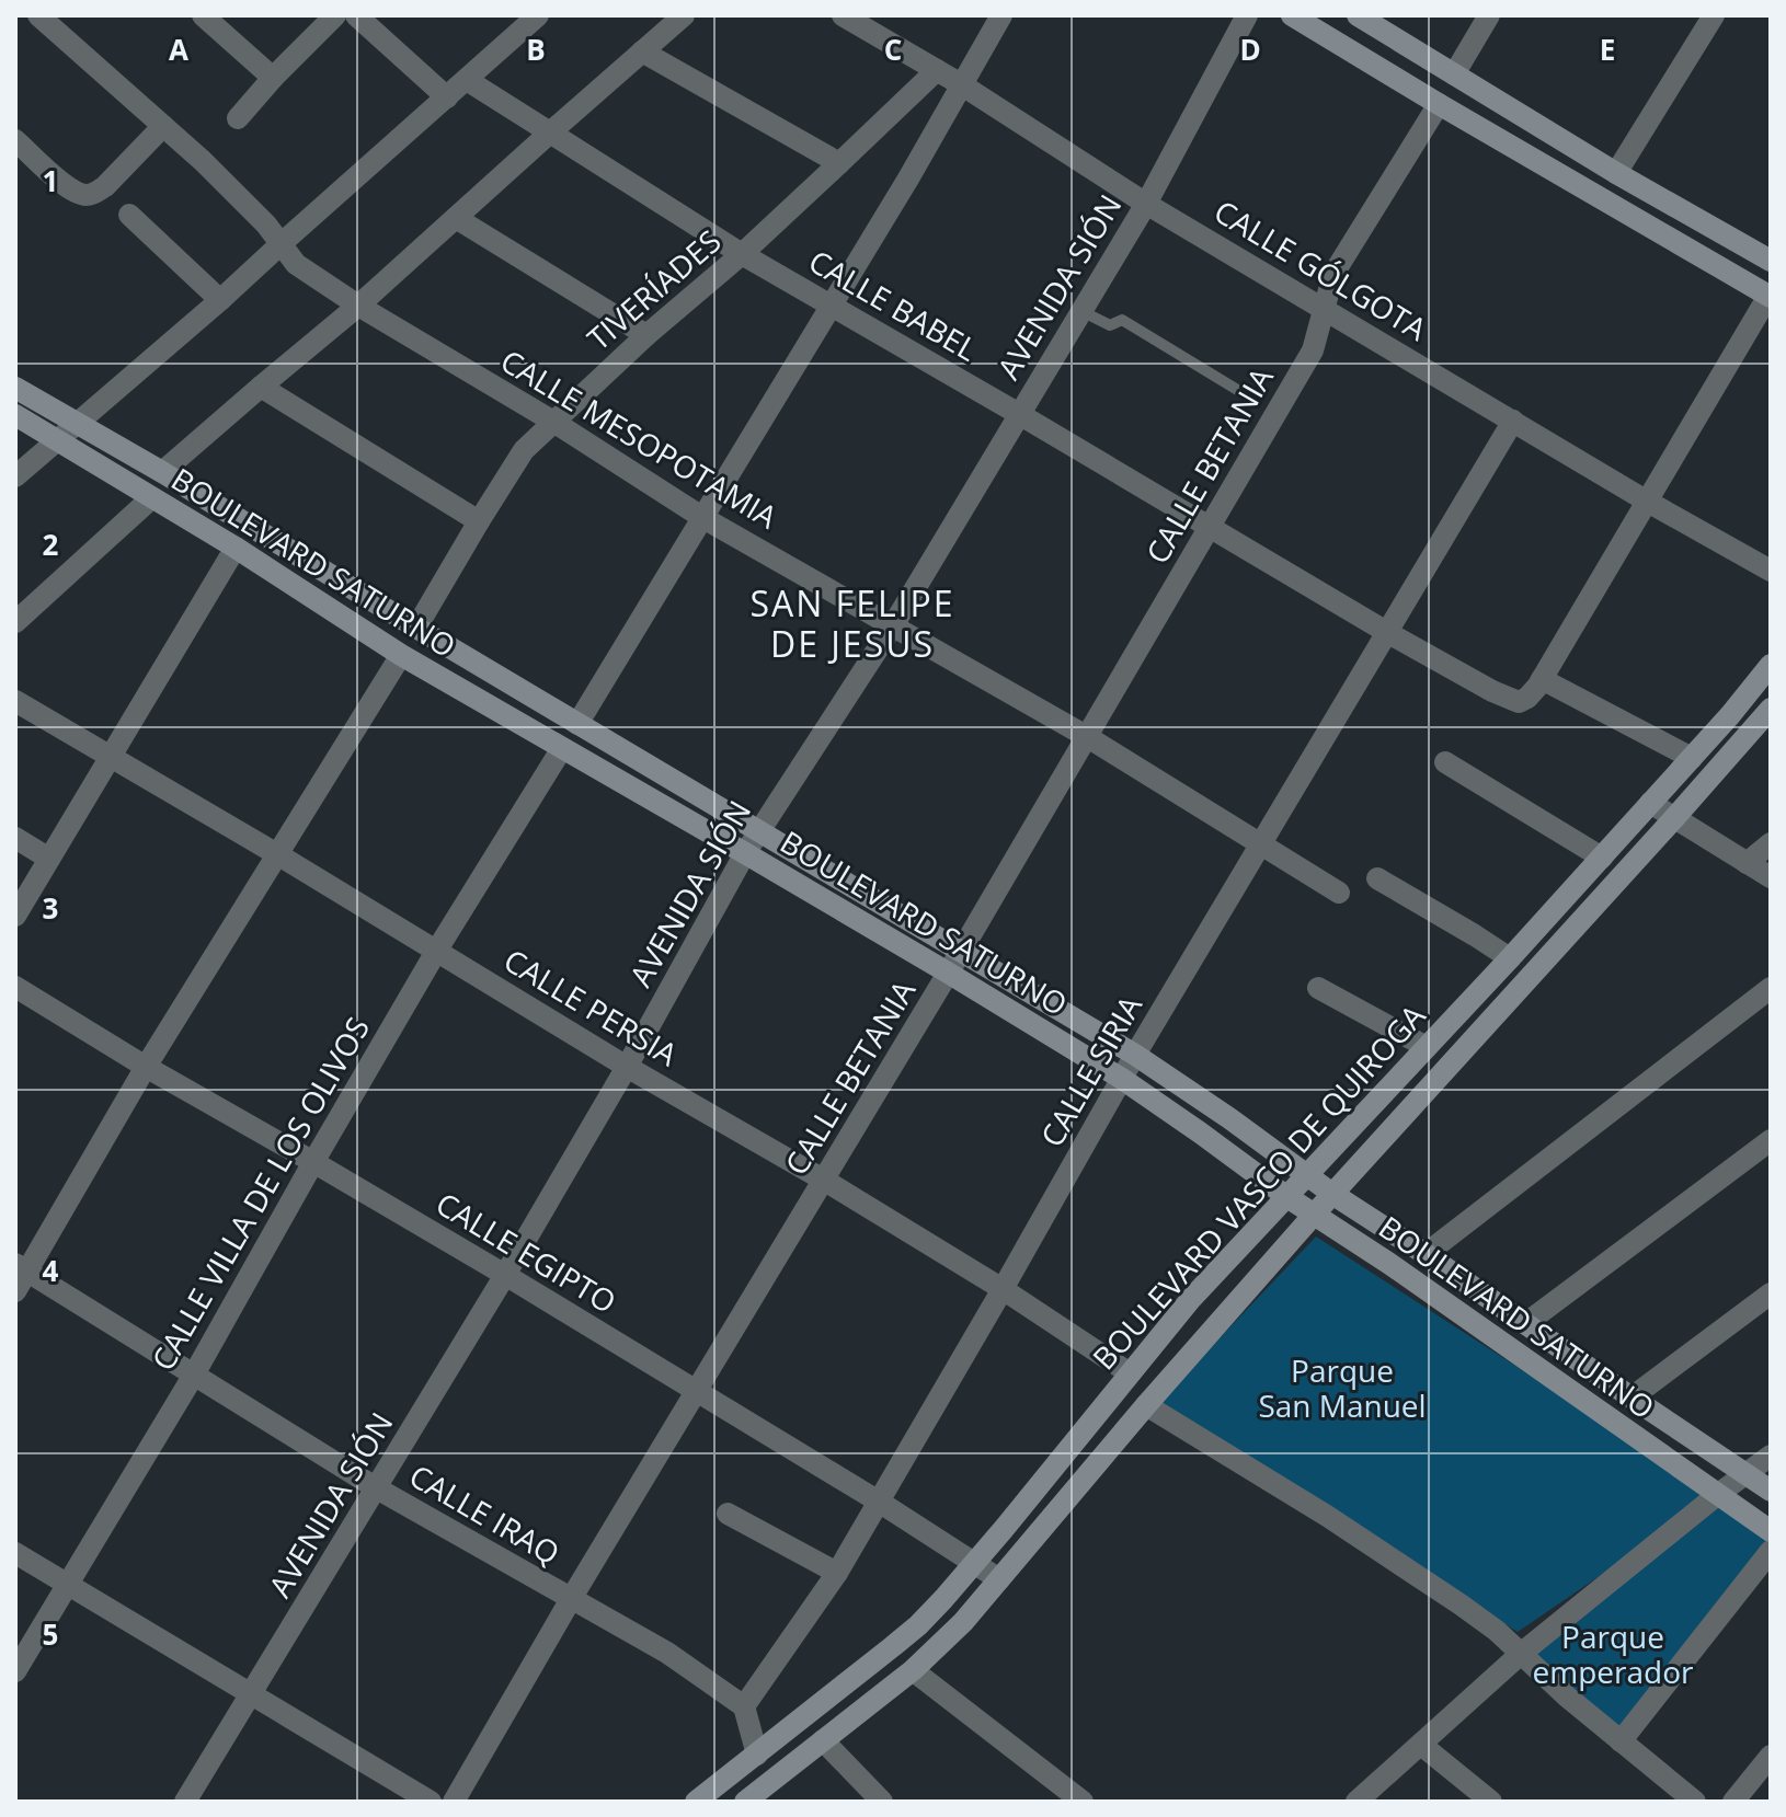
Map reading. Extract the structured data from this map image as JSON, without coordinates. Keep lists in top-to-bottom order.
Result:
{
  "streets": {
    "street": [
      "CALLE GÓLGOTA",
      "AVENIDA SIÓN",
      "TIVERÍADES",
      "CALLE BABEL",
      "CALLE MESOPOTAMIA",
      "CALLE BETANIA",
      "BOULEVARD SATURNO",
      "CALLE PERSIA",
      "CALLE SIRIA",
      "BOULEVARD VASCO DE QUIROGA",
      "CALLE VILLA DE LOS OLIVOS",
      "CALLE EGIPTO",
      "CALLE IRAQ"
    ]
  },
  "crossings": [
    ["CALLE GÓLGOTA", "AVENIDA SIÓN"],
    ["CALLE GÓLGOTA", "TIVERÍADES"],
    ["CALLE GÓLGOTA", "CALLE BETANIA"],
    ["CALLE GÓLGOTA", "CALLE SIRIA"],
    ["AVENIDA SIÓN", "CALLE BABEL"],
    ["AVENIDA SIÓN", "CALLE MESOPOTAMIA"],
    ["AVENIDA SIÓN", "BOULEVARD SATURNO"],
    ["AVENIDA SIÓN", "CALLE PERSIA"],
    ["AVENIDA SIÓN", "CALLE EGIPTO"],
    ["AVENIDA SIÓN", "CALLE IRAQ"],
    ["TIVERÍADES", "CALLE BABEL"],
    ["TIVERÍADES", "CALLE MESOPOTAMIA"],
    ["TIVERÍADES", "BOULEVARD SATURNO"],
    ["CALLE BABEL", "CALLE BETANIA"],
    ["CALLE BABEL", "CALLE SIRIA"],
    ["CALLE MESOPOTAMIA", "CALLE BETANIA"],
    ["CALLE MESOPOTAMIA", "CALLE SIRIA"],
    ["CALLE BETANIA", "BOULEVARD SATURNO"],
    ["CALLE BETANIA", "CALLE PERSIA"],
    ["CALLE BETANIA", "CALLE EGIPTO"],
    ["CALLE BETANIA", "CALLE IRAQ"],
    ["BOULEVARD SATURNO", "CALLE SIRIA"],
    ["BOULEVARD SATURNO", "BOULEVARD VASCO DE QUIROGA"],
    ["BOULEVARD SATURNO", "CALLE VILLA DE LOS OLIVOS"],
    ["CALLE PERSIA", "CALLE SIRIA"],
    ["CALLE PERSIA", "BOULEVARD VASCO DE QUIROGA"],
    ["CALLE PERSIA", "CALLE VILLA DE LOS OLIVOS"],
    ["CALLE SIRIA", "CALLE EGIPTO"],
    ["CALLE SIRIA", "CALLE IRAQ"],
    ["BOULEVARD VASCO DE QUIROGA", "CALLE EGIPTO"],
    ["CALLE VILLA DE LOS OLIVOS", "CALLE EGIPTO"],
    ["CALLE VILLA DE LOS OLIVOS", "CALLE IRAQ"]
  ],
  "districts": ["SAN FELIPE DE JESUS"],
  "parks": ["Parque San Manuel", "Parque emperador"],
  "grid": {
    "columns": [
      "A",
      "B",
      "C",
      "D",
      "E"
    ],
    "rows": [
      "1",
      "2",
      "3",
      "4",
      "5"
    ]
  }
}
